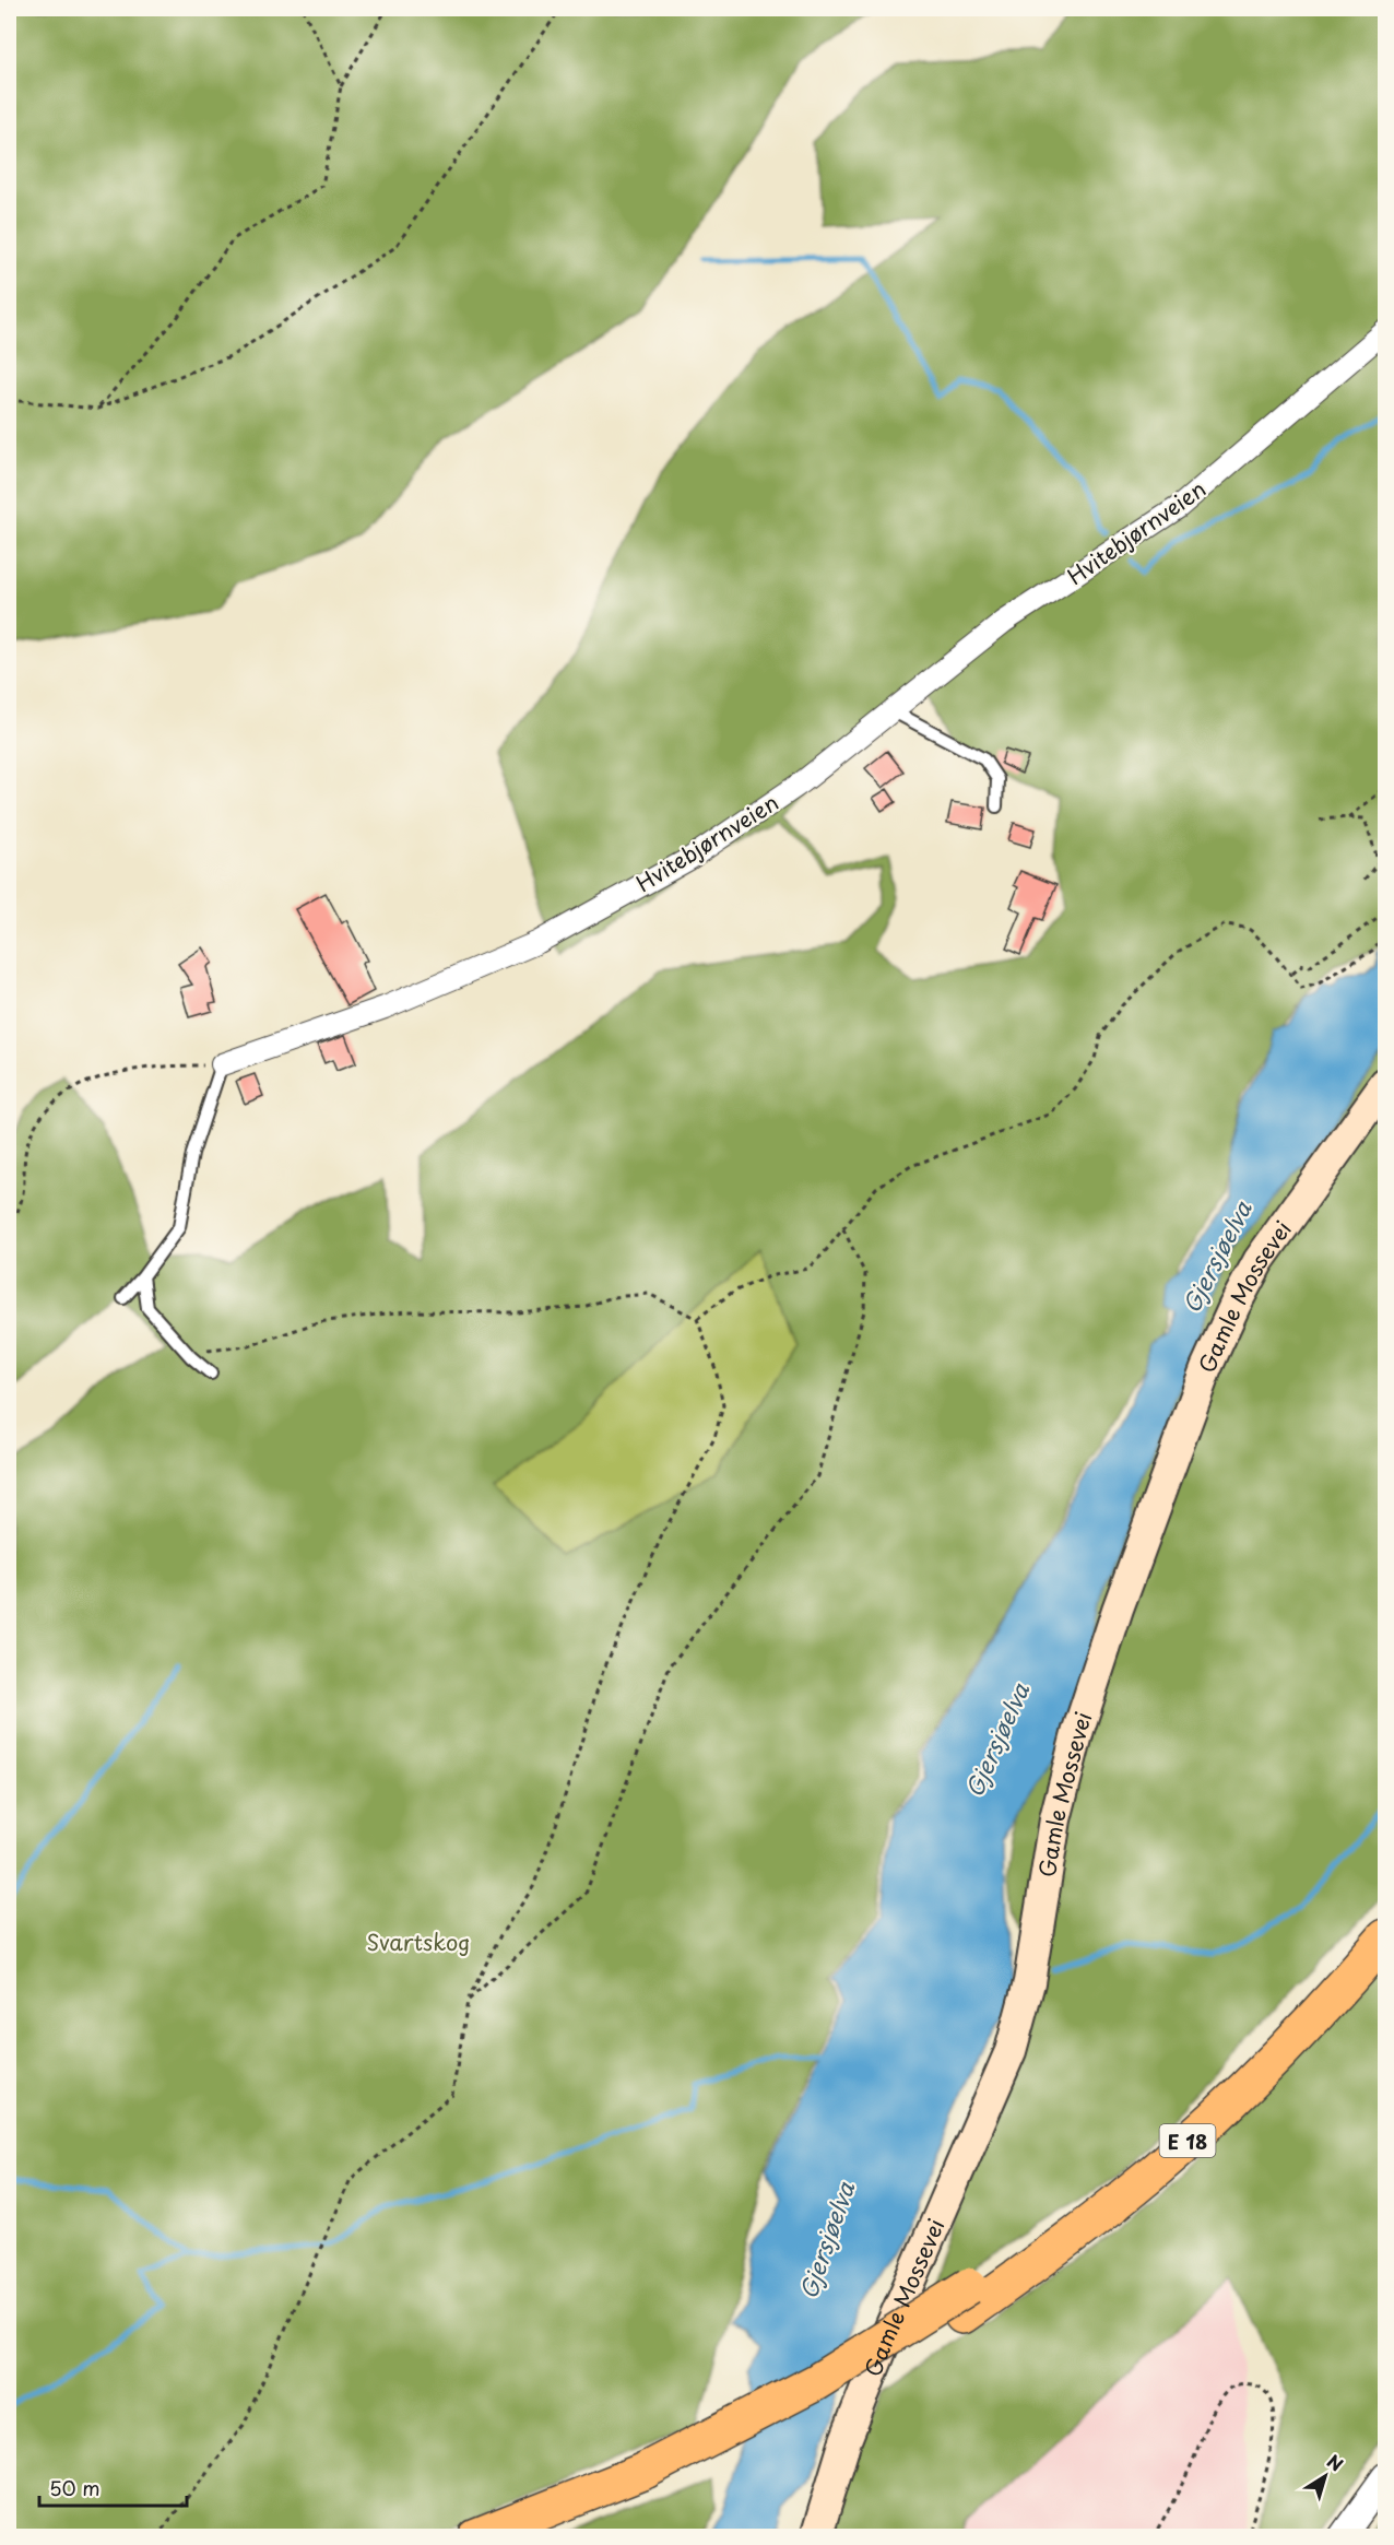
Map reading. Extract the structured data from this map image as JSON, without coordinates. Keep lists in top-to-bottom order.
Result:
{
  "streets": {
    "highway": ["E 18"],
    "main road": ["Gamle Mossevei"],
    "street": ["Hvitebjørnveien"]
  },
  "water": ["Gjersjøelva"],
  "parks": ["Svartskog"],
  "scale_bar": "50 m",
  "north": "top right"
}
